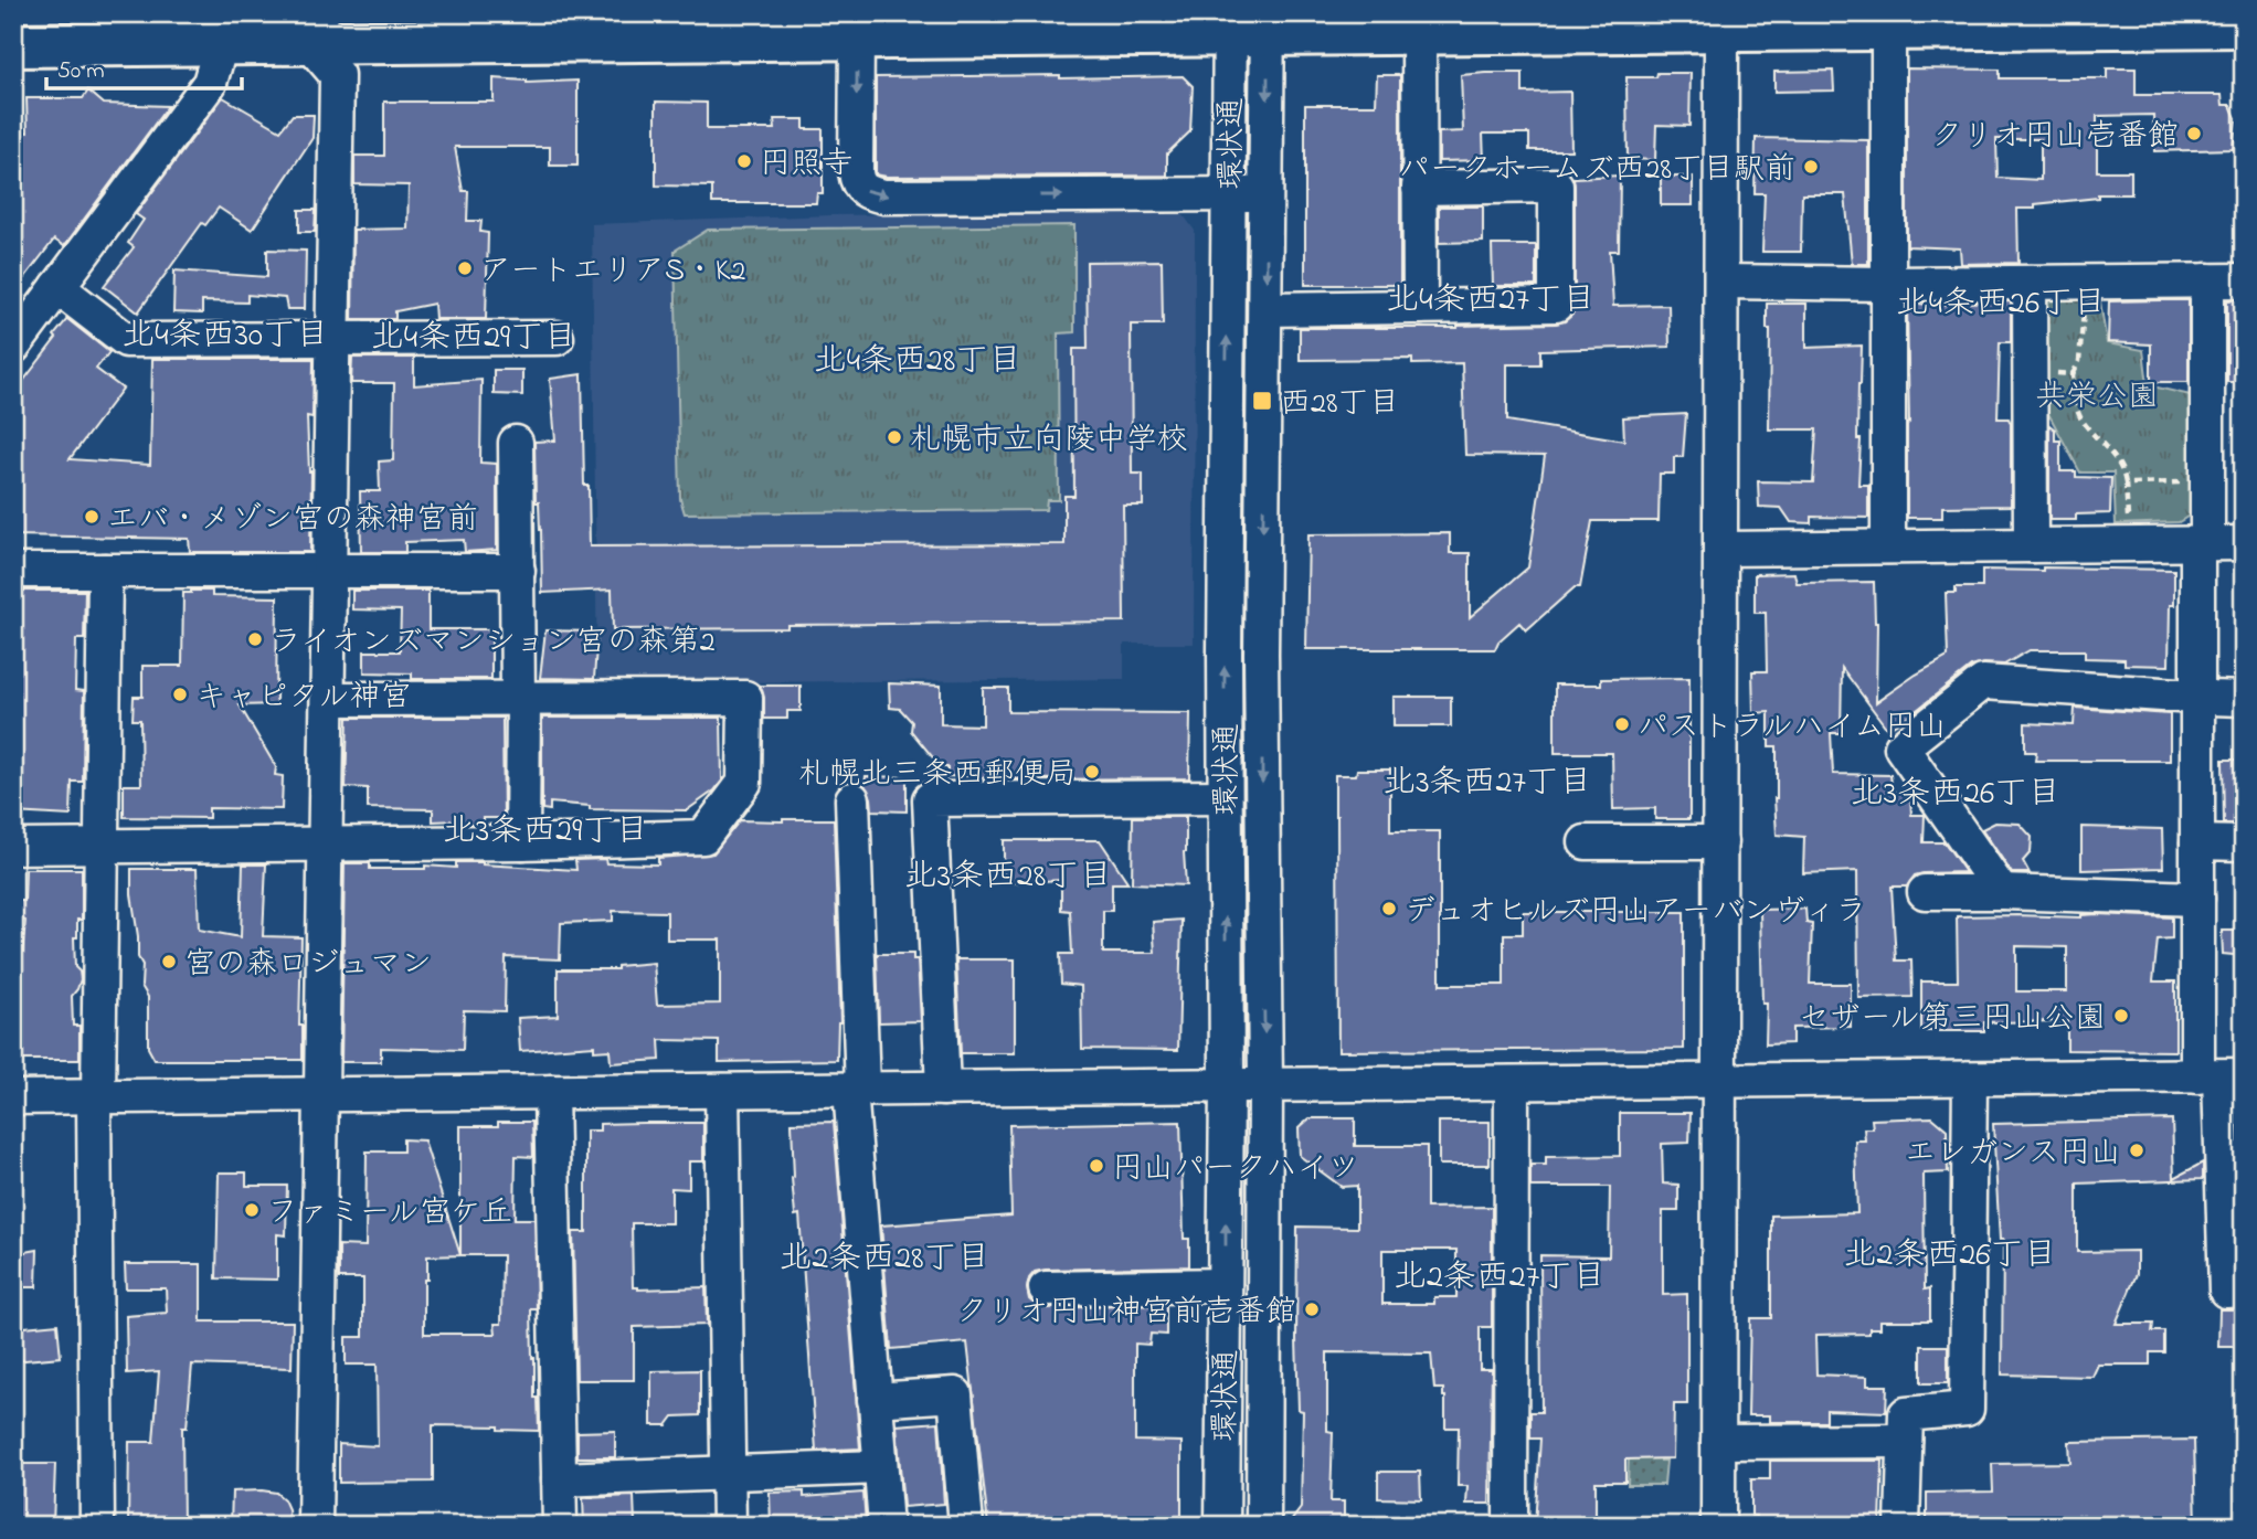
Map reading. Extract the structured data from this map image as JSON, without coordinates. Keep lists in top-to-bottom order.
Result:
{
  "streets": {
    "street": ["環状通"]
  },
  "districts": [
    "北4条西27丁目",
    "北4条西26丁目",
    "北4条西30丁目",
    "北4条西29丁目",
    "北4条西28丁目",
    "北3条西27丁目",
    "北3条西26丁目",
    "北3条西29丁目",
    "北3条西28丁目",
    "北2条西26丁目",
    "北2条西28丁目",
    "北2条西27丁目"
  ],
  "parks": ["共栄公園"],
  "places": {
    "other": [
      "クリオ円山壱番館",
      "円照寺",
      "パークホームズ西28丁目駅前",
      "アートエリアS・K2",
      "札幌市立向陵中学校",
      "エバ・メゾン宮の森神宮前",
      "ライオンズマンション宮の森第2",
      "キャピタル神宮",
      "パストラルハイム円山",
      "札幌北三条西郵便局",
      "デュオヒルズ円山アーバンヴィラ",
      "宮の森ロジュマン",
      "セザール第三円山公園",
      "エレガンス円山",
      "円山パークハイツ",
      "ファミール宮ケ丘",
      "クリオ円山神宮前壱番館"
    ],
    "transit": ["西28丁目"]
  },
  "scale_bar": "50 m"
}
